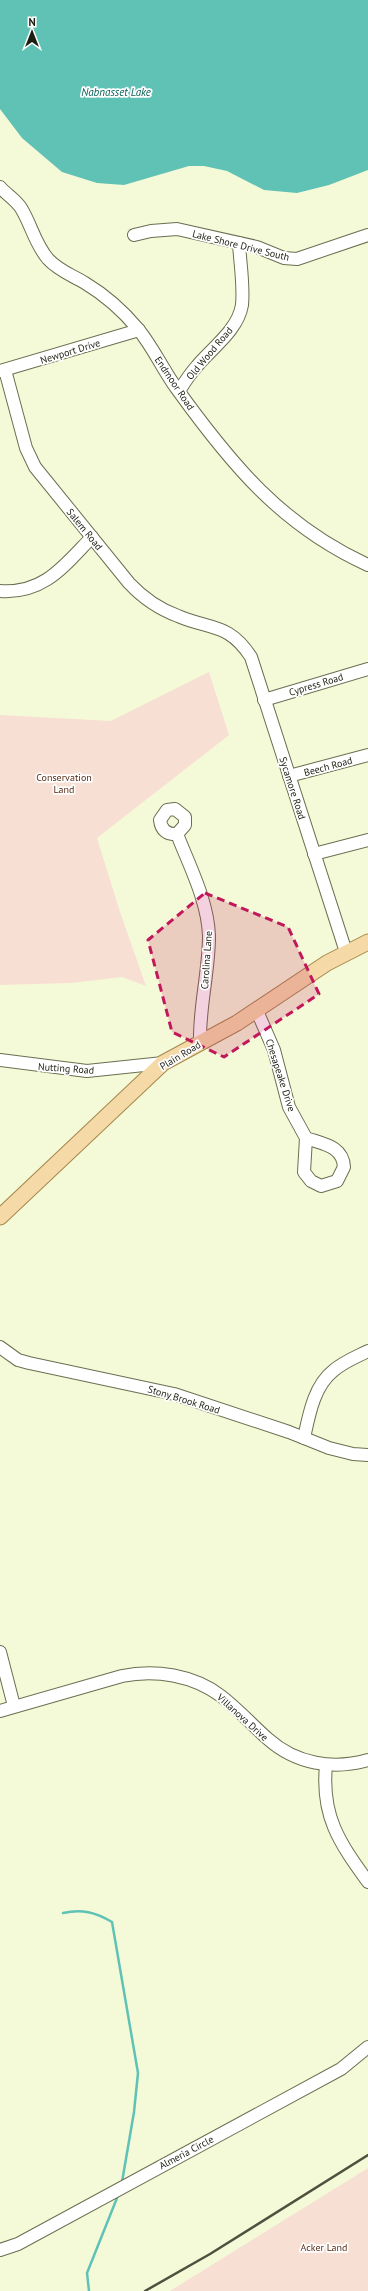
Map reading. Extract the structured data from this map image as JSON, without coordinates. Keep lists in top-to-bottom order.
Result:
{
  "streets": {
    "main road": ["Plain Road"],
    "street": [
      "Lake Shore Drive South",
      "Newport Drive",
      "Old Wood Road",
      "Endmoor Road",
      "Salem Road",
      "Cypress Road",
      "Beech Road",
      "Sycamore Road",
      "Carolina Lane",
      "Nutting Road",
      "Chesapeake Drive",
      "Stony Brook Road",
      "Villanova Drive",
      "Almeria Circle"
    ]
  },
  "crossings": [
    ["Lake Shore Drive South", "Old Wood Road"],
    ["Newport Drive", "Endmoor Road"],
    ["Newport Drive", "Salem Road"],
    ["Old Wood Road", "Endmoor Road"],
    ["Salem Road", "Sycamore Road"],
    ["Cypress Road", "Sycamore Road"],
    ["Beech Road", "Sycamore Road"],
    ["Sycamore Road", "Plain Road"],
    ["Carolina Lane", "Plain Road"],
    ["Plain Road", "Nutting Road"],
    ["Plain Road", "Chesapeake Drive"]
  ],
  "water": ["Nabnasset Lake"],
  "parks": ["Conservation Land", "Acker Land"],
  "north": "top"
}
